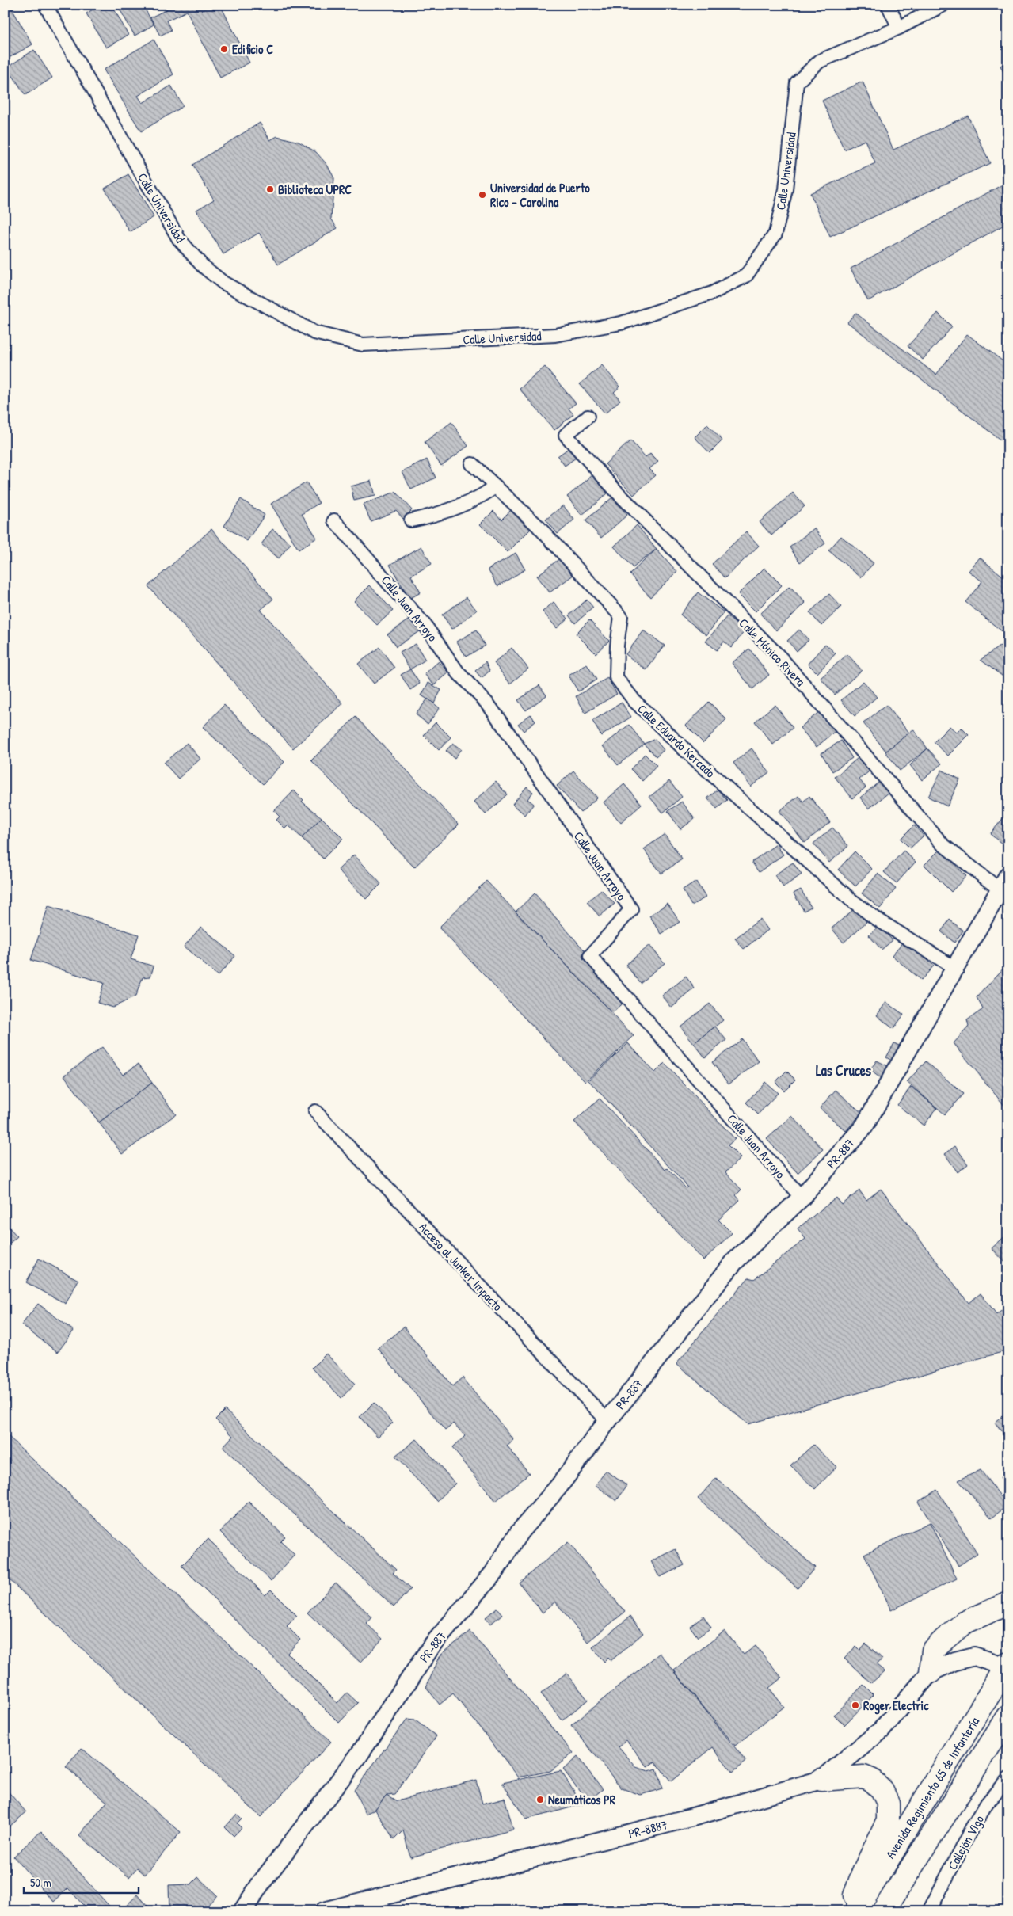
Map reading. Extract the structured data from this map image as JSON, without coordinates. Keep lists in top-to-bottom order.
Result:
{
  "streets": {
    "highway": ["Avenida Regimiento 65 de Infantería"],
    "street": [
      "Calle Universidad",
      "Calle Juan Arroyo",
      "Calle Mónico Rivera",
      "Calle Eduardo Kercado",
      "PR-887",
      "Acceso al Junker Impacto",
      "PR-8887",
      "Callejón Vigo"
    ]
  },
  "crossings": [
    ["Calle Juan Arroyo", "PR-887"],
    ["Calle Mónico Rivera", "PR-887"],
    ["Calle Eduardo Kercado", "PR-887"],
    ["PR-887", "Acceso al Junker Impacto"]
  ],
  "districts": ["Las Cruces"],
  "places": [
    "Edificio C",
    "Biblioteca UPRC",
    "Universidad de Puerto Rico - Carolina",
    "Roger Electric",
    "Neumáticos PR"
  ],
  "scale_bar": "50 m"
}
